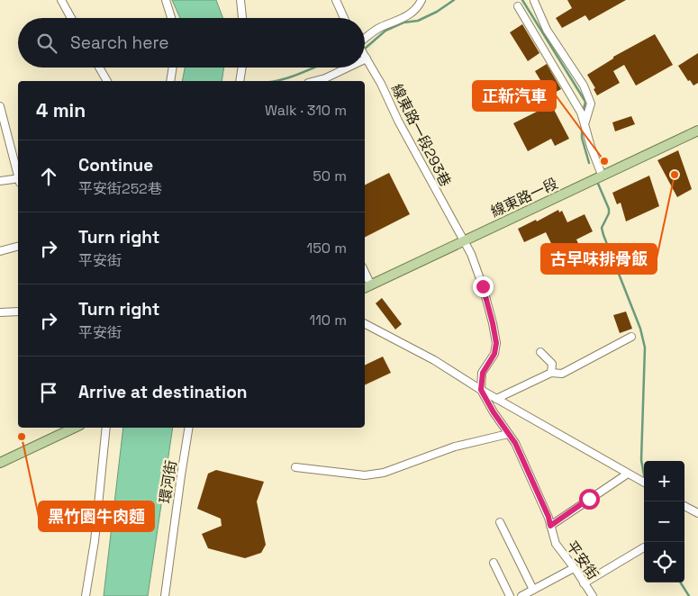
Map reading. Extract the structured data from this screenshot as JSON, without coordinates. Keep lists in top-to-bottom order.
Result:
{
  "streets": {
    "main road": ["線東路一段"],
    "street": ["線東路一段293巷", "環河街", "平安街"]
  },
  "crossings": [
    ["線東路一段293巷", "線東路一段"]
  ],
  "places": ["正新汽車", "古早味排骨飯", "黑竹園牛肉麵"],
  "page": {
    "search": "Search here",
    "heading": ["4 min", "Walk · 310 m"],
    "list": [
      ["Continue", "平安街252巷", "50 m"],
      ["Turn right", "平安街", "150 m"],
      ["Turn right", "平安街", "110 m"],
      "Arrive at destination"
    ],
    "map_buttons": ["+", "−"]
  }
}
